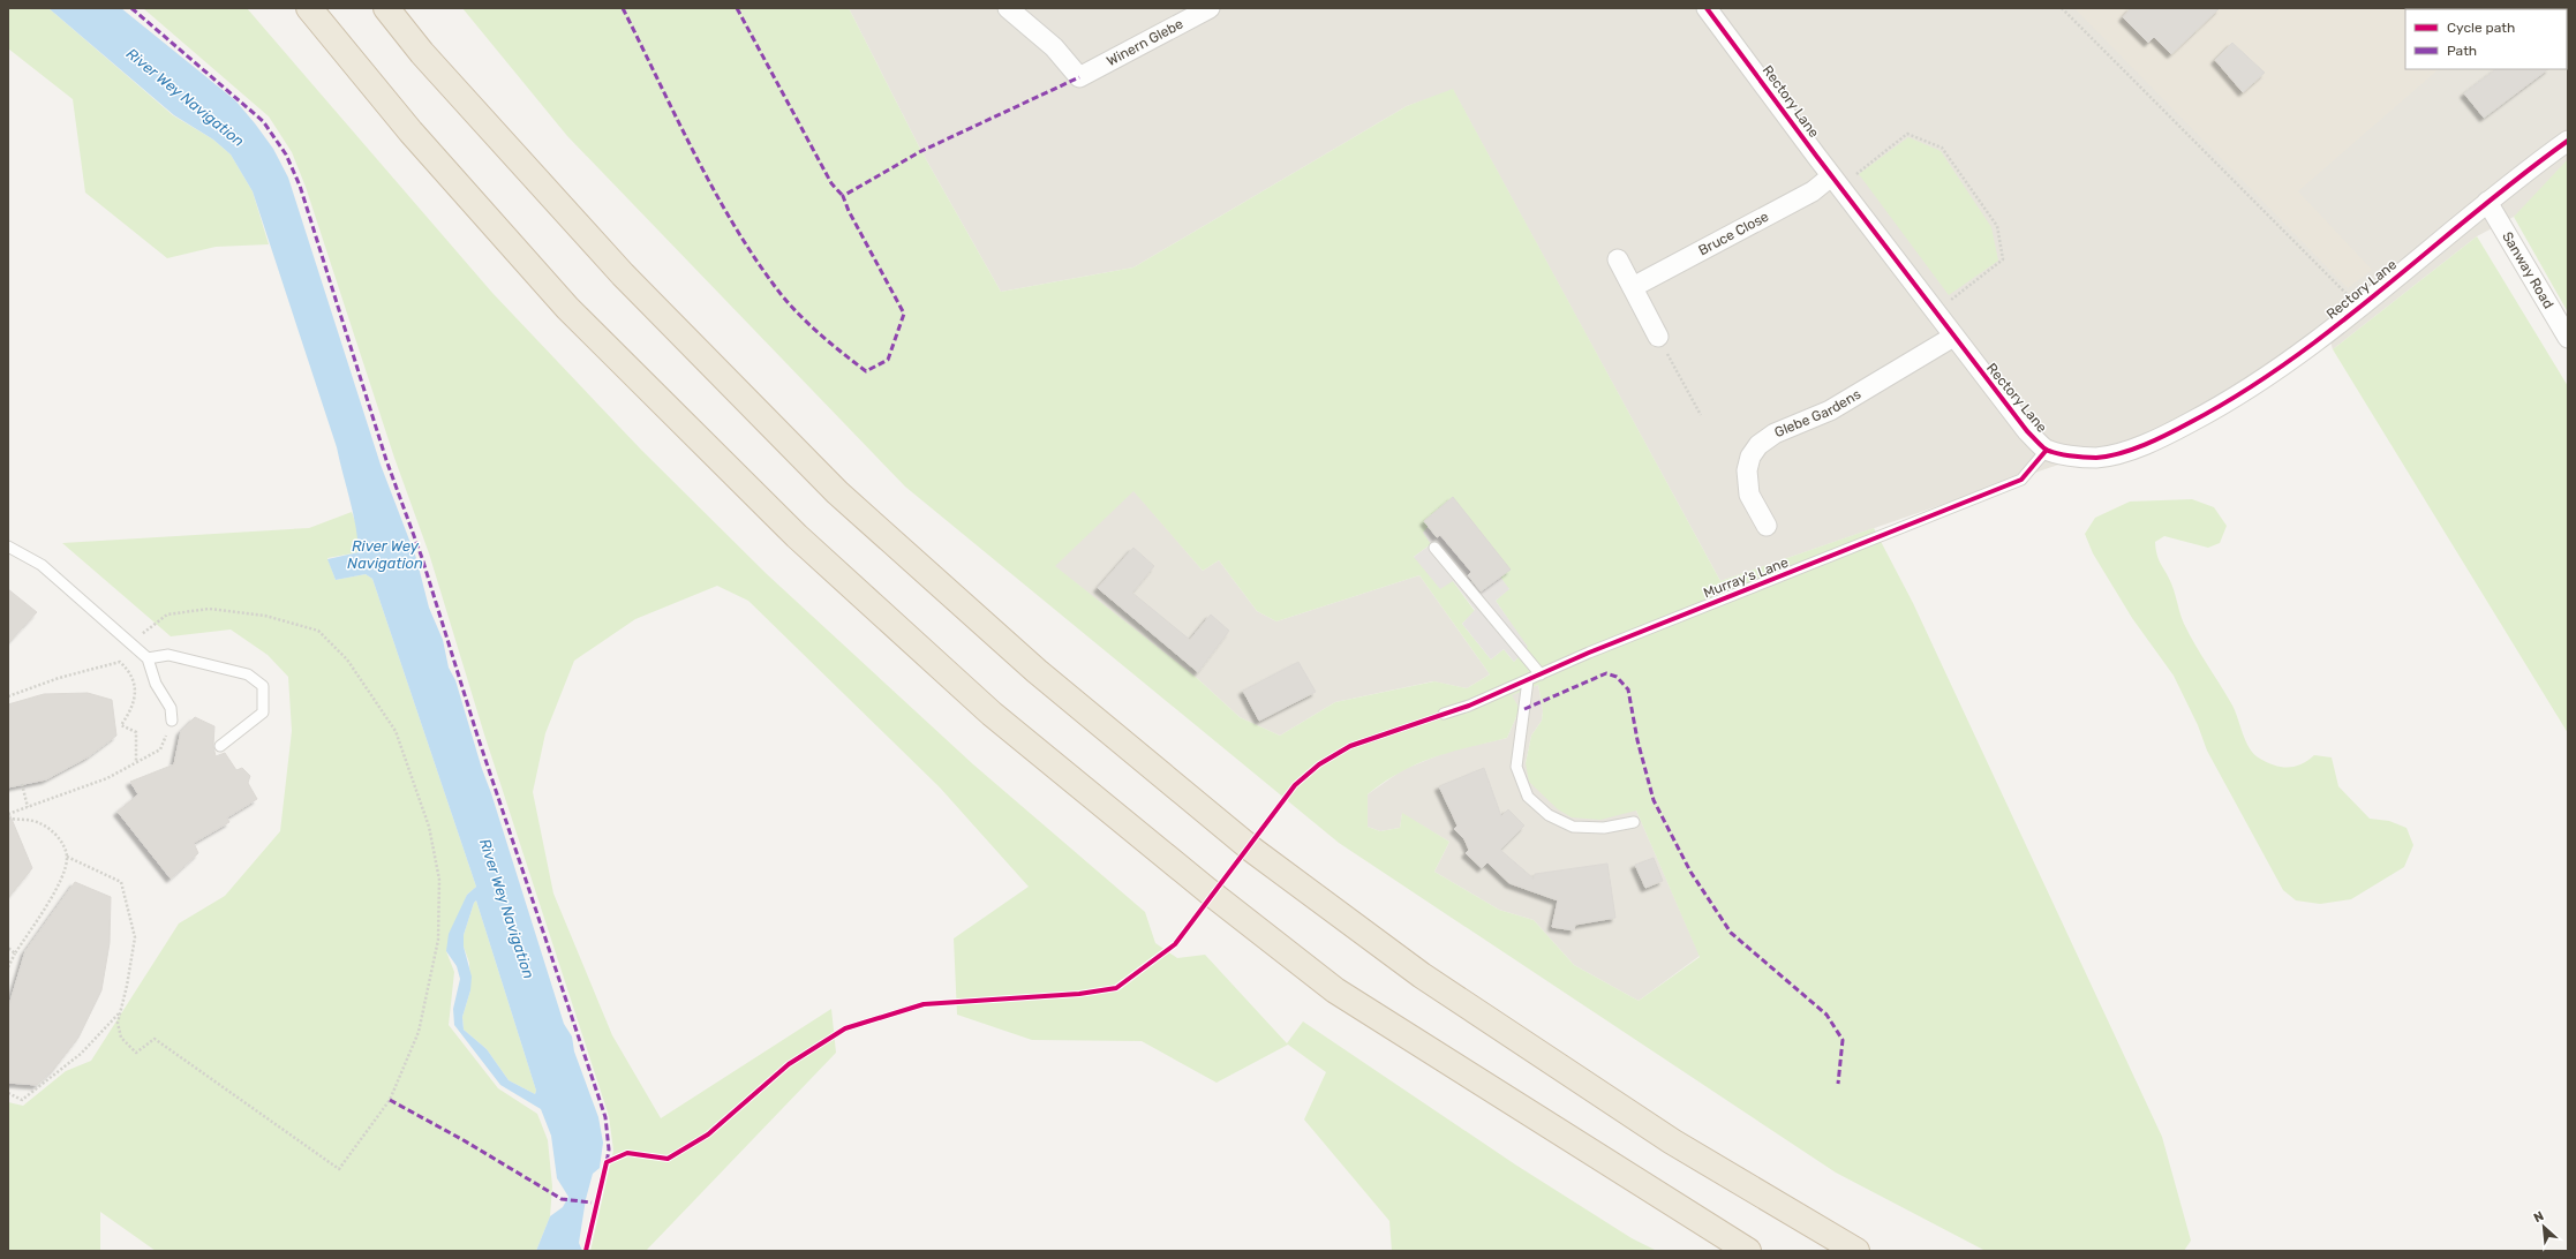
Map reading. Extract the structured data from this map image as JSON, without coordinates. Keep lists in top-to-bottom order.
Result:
{
  "streets": {
    "street": [
      "Winern Glebe",
      "Rectory Lane",
      "Bruce Close",
      "Sanway Road",
      "Glebe Gardens"
    ],
    "lane": ["Murray's Lane"]
  },
  "crossings": [
    ["Rectory Lane", "Bruce Close"],
    ["Rectory Lane", "Sanway Road"],
    ["Rectory Lane", "Glebe Gardens"],
    ["Rectory Lane", "Murray's Lane"]
  ],
  "water": ["River Wey Navigation"],
  "legend": ["Cycle path", "Path"],
  "north": "top left"
}
